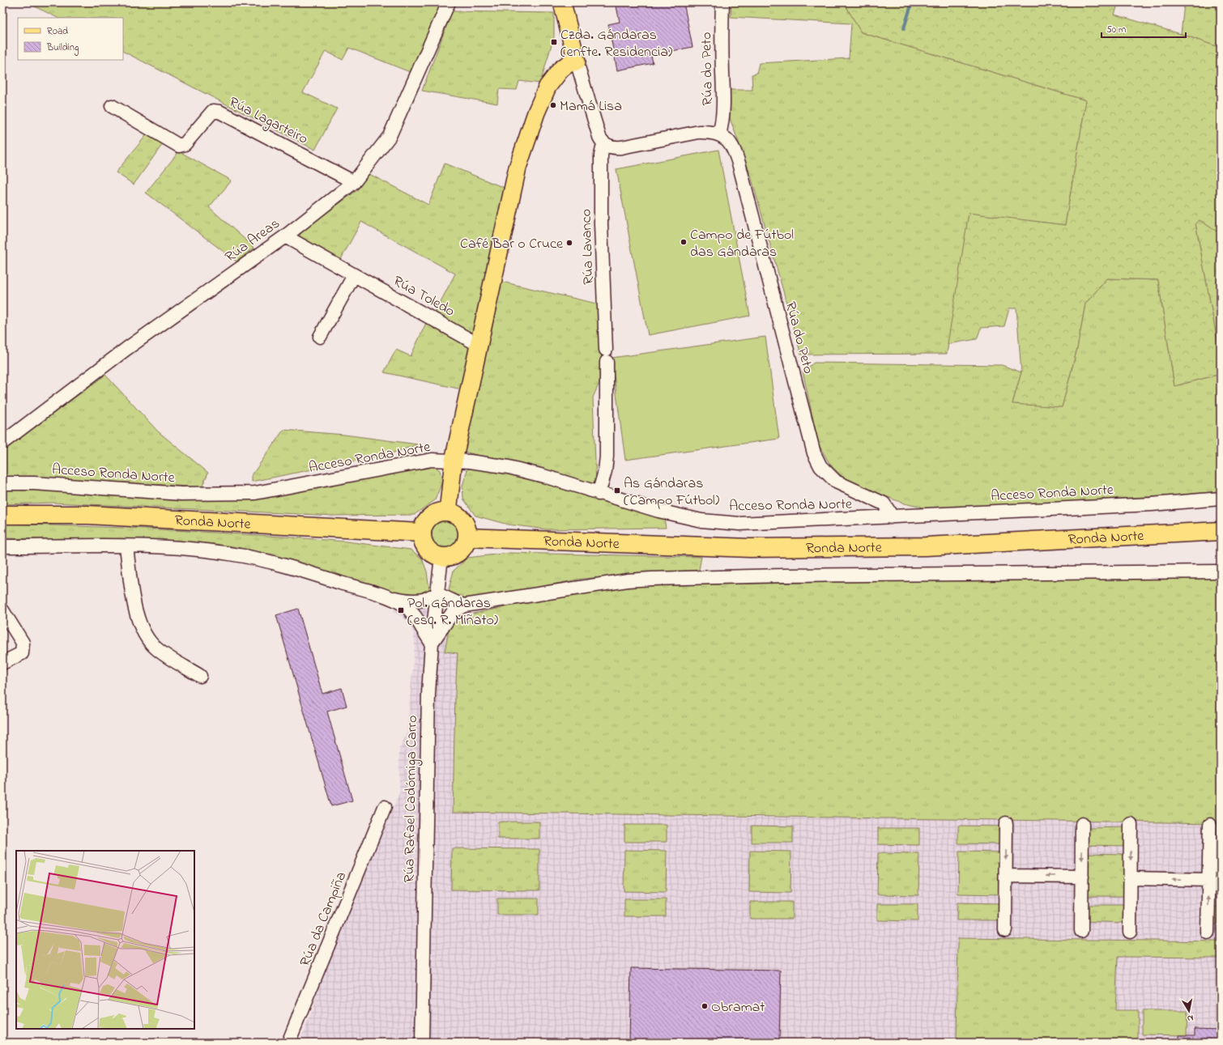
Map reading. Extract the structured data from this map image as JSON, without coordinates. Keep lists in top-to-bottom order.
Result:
{
  "streets": {
    "highway": ["Ronda Norte"],
    "street": [
      "Rúa do Peto",
      "Rúa Lagarteiro",
      "Rúa Areas",
      "Rúa Lavanco",
      "Rúa Toledo",
      "Acceso Ronda Norte",
      "Rúa Rafael Cadórniga Carro",
      "Rúa da Campiña"
    ]
  },
  "crossings": [
    ["Rúa do Peto", "Acceso Ronda Norte"],
    ["Rúa Lagarteiro", "Rúa Areas"],
    ["Rúa Areas", "Rúa Toledo"],
    ["Rúa Lavanco", "Acceso Ronda Norte"],
    ["Ronda Norte", "Rúa Rafael Cadórniga Carro"]
  ],
  "places": {
    "transit": ["Czda. Gándaras (enfte. Residencia)", "As Gándaras (Campo Fútbol)", "Pol. Gándaras (esq. R. Miñato)"],
    "other": [
      "Mamá Lisa",
      "Campo de Fútbol das Gándaras",
      "Café Bar o Cruce",
      "Obramat"
    ]
  },
  "legend": ["Road", "Building"],
  "scale_bar": "50 m",
  "north": "bottom"
}
